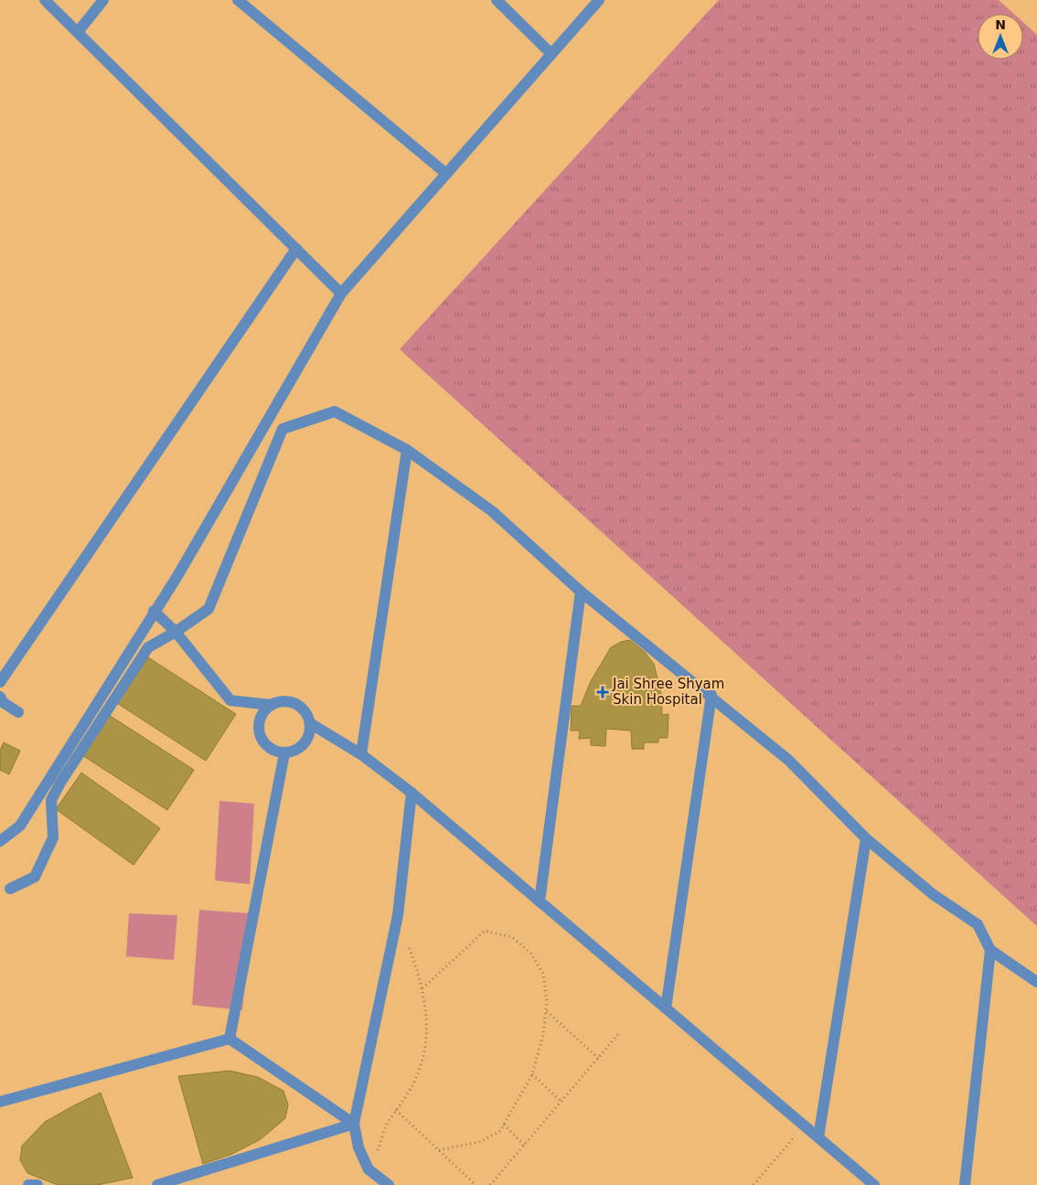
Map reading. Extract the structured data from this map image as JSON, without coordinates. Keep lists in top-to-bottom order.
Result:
{
  "places": {
    "health": ["Jai Shree Shyam Skin Hospital"]
  },
  "north": "top"
}
